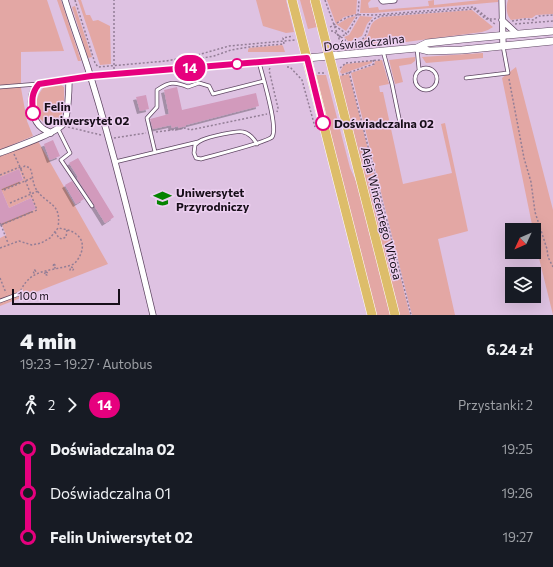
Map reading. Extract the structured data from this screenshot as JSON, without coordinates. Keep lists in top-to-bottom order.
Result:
{
  "streets": {
    "main road": ["Aleja Wincentego Witosa"],
    "street": ["Doświadczalna"]
  },
  "crossings": [
    ["Doświadczalna", "Aleja Wincentego Witosa"]
  ],
  "places": {
    "other": ["Felin Uniwersytet 02", "Doświadczalna 02"],
    "school or university": ["Uniwersytet Przyrodniczy"]
  },
  "lines": ["bus line 14"],
  "scale_bar": "100 m",
  "north": "bottom left",
  "page": {
    "on_map": "14",
    "scale": "100 m",
    "heading": ["4 min", "19:23 – 19:27 · Autobus", "6.24 zł"],
    "legs": ["2", "14", "Przystanki: 2"],
    "list": [
      {
        "name": "Doświadczalna 02",
        "value": "19:25"
      },
      {
        "name": "Doświadczalna 01",
        "value": "19:26"
      },
      {
        "name": "Felin Uniwersytet 02",
        "value": "19:27"
      }
    ]
  }
}
